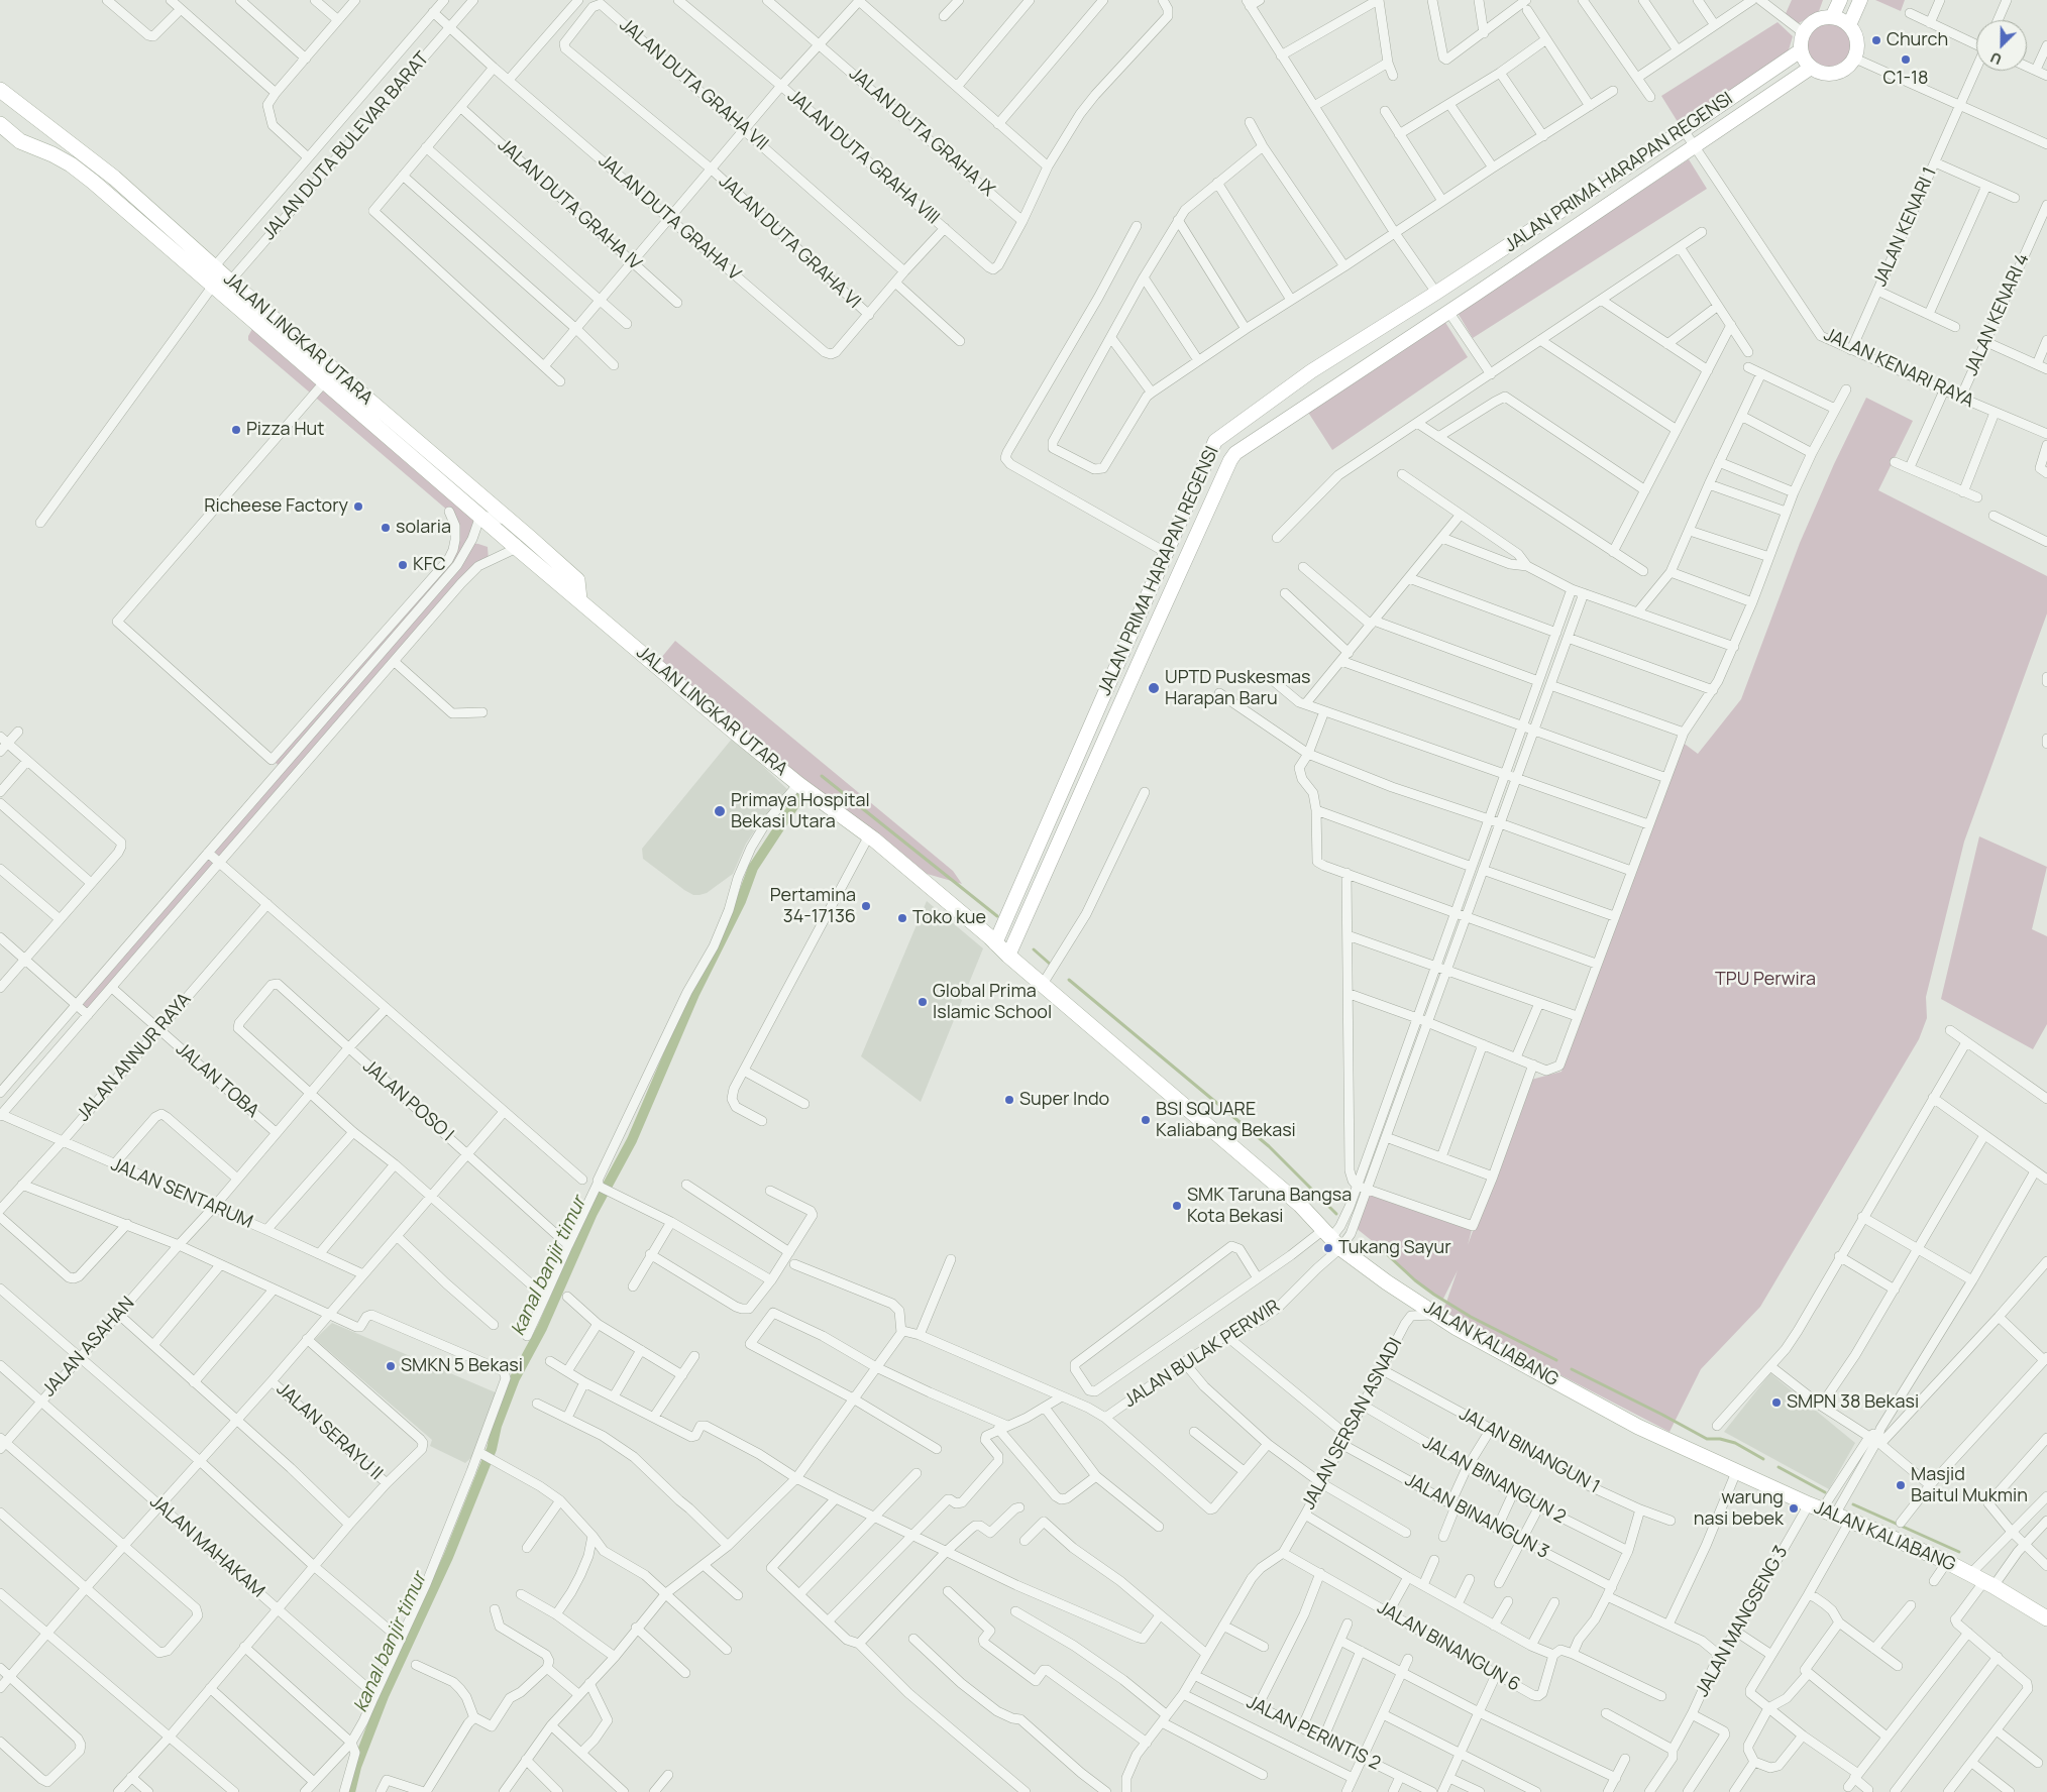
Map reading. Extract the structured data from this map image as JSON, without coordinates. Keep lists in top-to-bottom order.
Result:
{
  "streets": {
    "main road": ["JALAN LINGKAR UTARA", "JALAN KALIABANG"],
    "street": [
      "JALAN DUTA GRAHA VII",
      "JALAN DUTA GRAHA IX",
      "JALAN DUTA BULEVAR BARAT",
      "JALAN DUTA GRAHA VIII",
      "JALAN PRIMA HARAPAN REGENSI",
      "JALAN DUTA GRAHA IV",
      "JALAN DUTA GRAHA V",
      "JALAN KENARI 1",
      "JALAN DUTA GRAHA VI",
      "JALAN KENARI 4",
      "JALAN KENARI RAYA",
      "JALAN ANNUR RAYA",
      "JALAN TOBA",
      "JALAN POSO I",
      "JALAN SENTARUM",
      "JALAN ASAHAN",
      "JALAN BULAK PERWIR",
      "JALAN SERSAN ASNADI",
      "JALAN SERAYU II",
      "JALAN BINANGUN 1",
      "JALAN BINANGUN 2",
      "JALAN BINANGUN 3",
      "JALAN MAHAKAM",
      "JALAN MANGSENG 3",
      "JALAN BINANGUN 6",
      "JALAN PERINTIS 2"
    ]
  },
  "crossings": [
    ["JALAN DUTA GRAHA VII", "JALAN DUTA GRAHA VI"],
    ["JALAN DUTA GRAHA IX", "JALAN DUTA GRAHA VIII"],
    ["JALAN DUTA BULEVAR BARAT", "JALAN DUTA GRAHA V"],
    ["JALAN DUTA BULEVAR BARAT", "JALAN LINGKAR UTARA"],
    ["JALAN PRIMA HARAPAN REGENSI", "JALAN LINGKAR UTARA"],
    ["JALAN PRIMA HARAPAN REGENSI", "JALAN KENARI RAYA"],
    ["JALAN PRIMA HARAPAN REGENSI", "JALAN KALIABANG"],
    ["JALAN DUTA GRAHA V", "JALAN DUTA GRAHA VI"],
    ["JALAN KENARI 1", "JALAN KENARI RAYA"],
    ["JALAN KENARI 4", "JALAN KENARI RAYA"],
    ["JALAN LINGKAR UTARA", "JALAN KALIABANG"],
    ["JALAN ANNUR RAYA", "JALAN TOBA"],
    ["JALAN ANNUR RAYA", "JALAN SENTARUM"],
    ["JALAN TOBA", "JALAN ASAHAN"],
    ["JALAN POSO I", "JALAN ASAHAN"],
    ["JALAN SENTARUM", "JALAN ASAHAN"],
    ["JALAN KALIABANG", "JALAN BULAK PERWIR"],
    ["JALAN KALIABANG", "JALAN SERSAN ASNADI"],
    ["JALAN KALIABANG", "JALAN MANGSENG 3"],
    ["JALAN ASAHAN", "JALAN MAHAKAM"],
    ["JALAN SERSAN ASNADI", "JALAN BINANGUN 1"],
    ["JALAN SERSAN ASNADI", "JALAN BINANGUN 2"],
    ["JALAN SERSAN ASNADI", "JALAN BINANGUN 3"],
    ["JALAN SERSAN ASNADI", "JALAN BINANGUN 6"]
  ],
  "water": ["kanal banjir timur"],
  "parks": ["TPU Perwira"],
  "places": [
    "Church",
    "C1-18",
    "Pizza Hut",
    "Richeese Factory",
    "solaria",
    "KFC",
    "UPTD Puskesmas Harapan Baru",
    "Primaya Hospital Bekasi Utara",
    "Pertamina 34-17136",
    "Toko kue",
    "Global Prima Islamic School",
    "Super Indo",
    "BSI SQUARE Kaliabang Bekasi",
    "SMK Taruna Bangsa Kota Bekasi",
    "Tukang Sayur",
    "SMKN 5 Bekasi",
    "SMPN 38 Bekasi",
    "Masjid Baitul Mukmin",
    "warung nasi bebek"
  ],
  "north": "bottom left"
}
